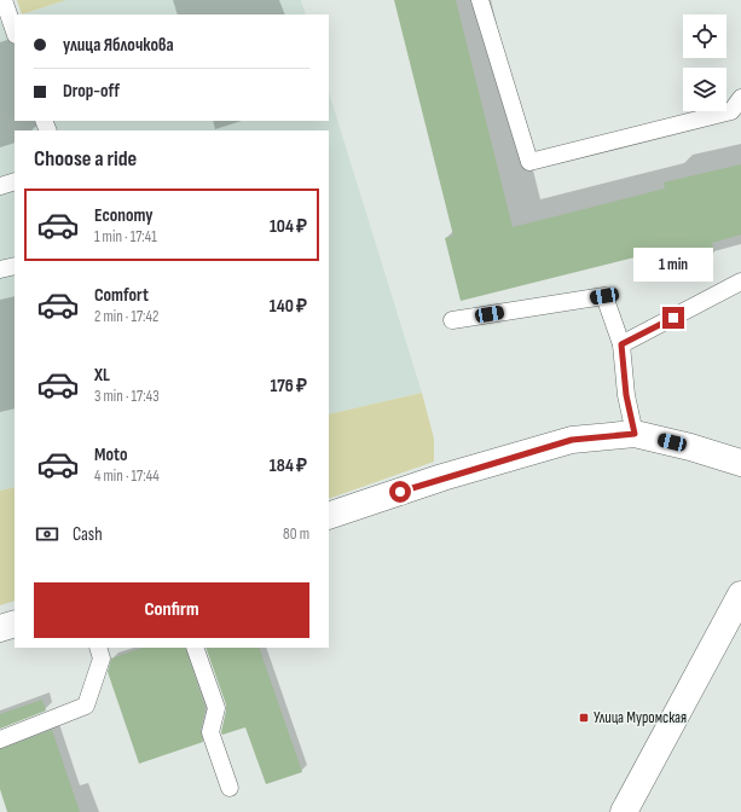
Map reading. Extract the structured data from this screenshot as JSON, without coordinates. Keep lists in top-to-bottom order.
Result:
{
  "places": {
    "transit": ["Улица Муромская"]
  },
  "page": {
    "banner": ["улица Яблочкова", "Drop-off"],
    "heading": "Choose a ride",
    "list": [
      {
        "name": "Economy",
        "note": "1 min · 17:41",
        "value": "104 ₽"
      },
      {
        "name": "Comfort",
        "note": "2 min · 17:42",
        "value": "140 ₽"
      },
      {
        "name": "XL",
        "note": "3 min · 17:43",
        "value": "176 ₽"
      },
      {
        "name": "Moto",
        "note": "4 min · 17:44",
        "value": "184 ₽"
      }
    ],
    "bubble": "1 min",
    "pay": ["Cash", "80 m"],
    "buttons": "Confirm"
  }
}
